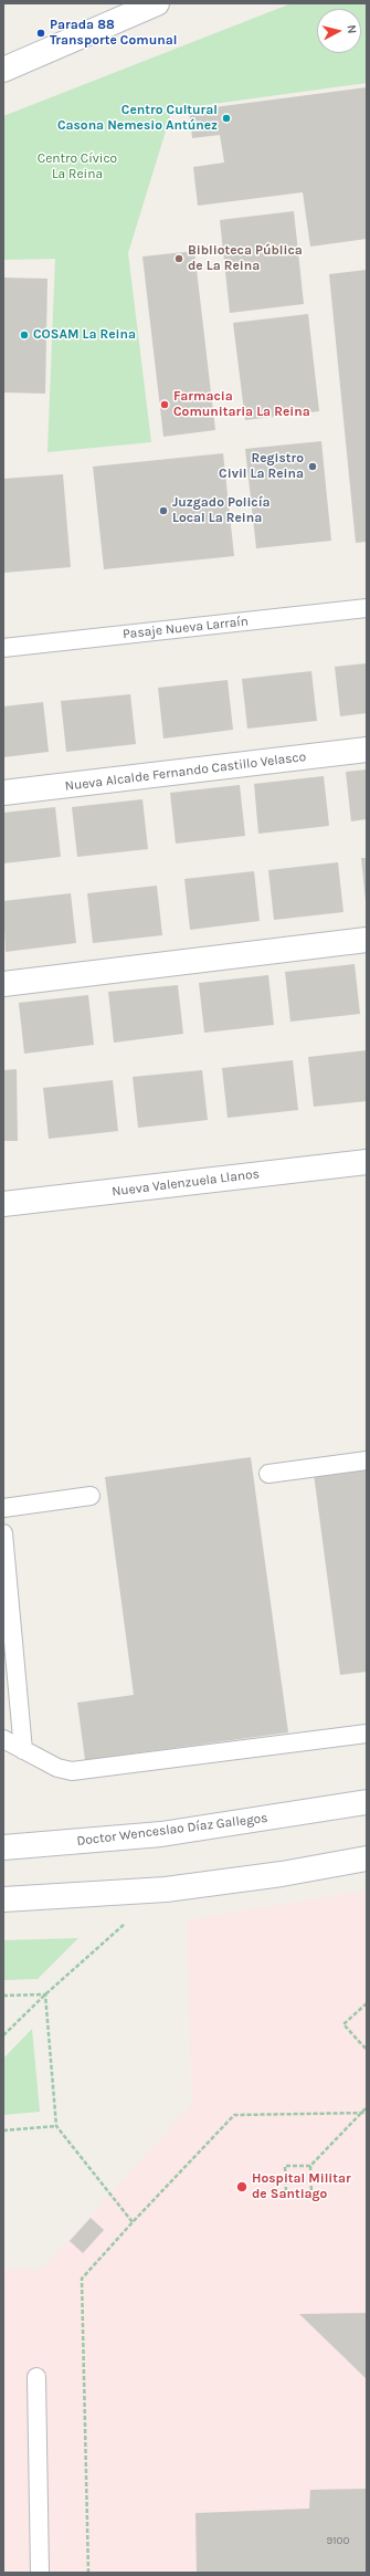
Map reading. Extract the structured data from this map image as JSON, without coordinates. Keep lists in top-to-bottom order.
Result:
{
  "streets": {
    "street": ["Nueva Alcalde Fernando Castillo Velasco", "Nueva Valenzuela Llanos", "Doctor Wenceslao Díaz Gallegos"],
    "lane": ["Pasaje Nueva Larraín"]
  },
  "parks": ["Centro Cívico La Reina"],
  "places": [
    "Parada 88 Transporte Comunal",
    "Centro Cultural Casona Nemesio Antúnez",
    "Biblioteca Pública de La Reina",
    "COSAM La Reina",
    "Farmacia Comunitaria La Reina",
    "Registro Civil La Reina",
    "Juzgado Policía Local La Reina",
    "Hospital Militar de Santiago"
  ],
  "house_numbers": ["9100"],
  "north": "right"
}
